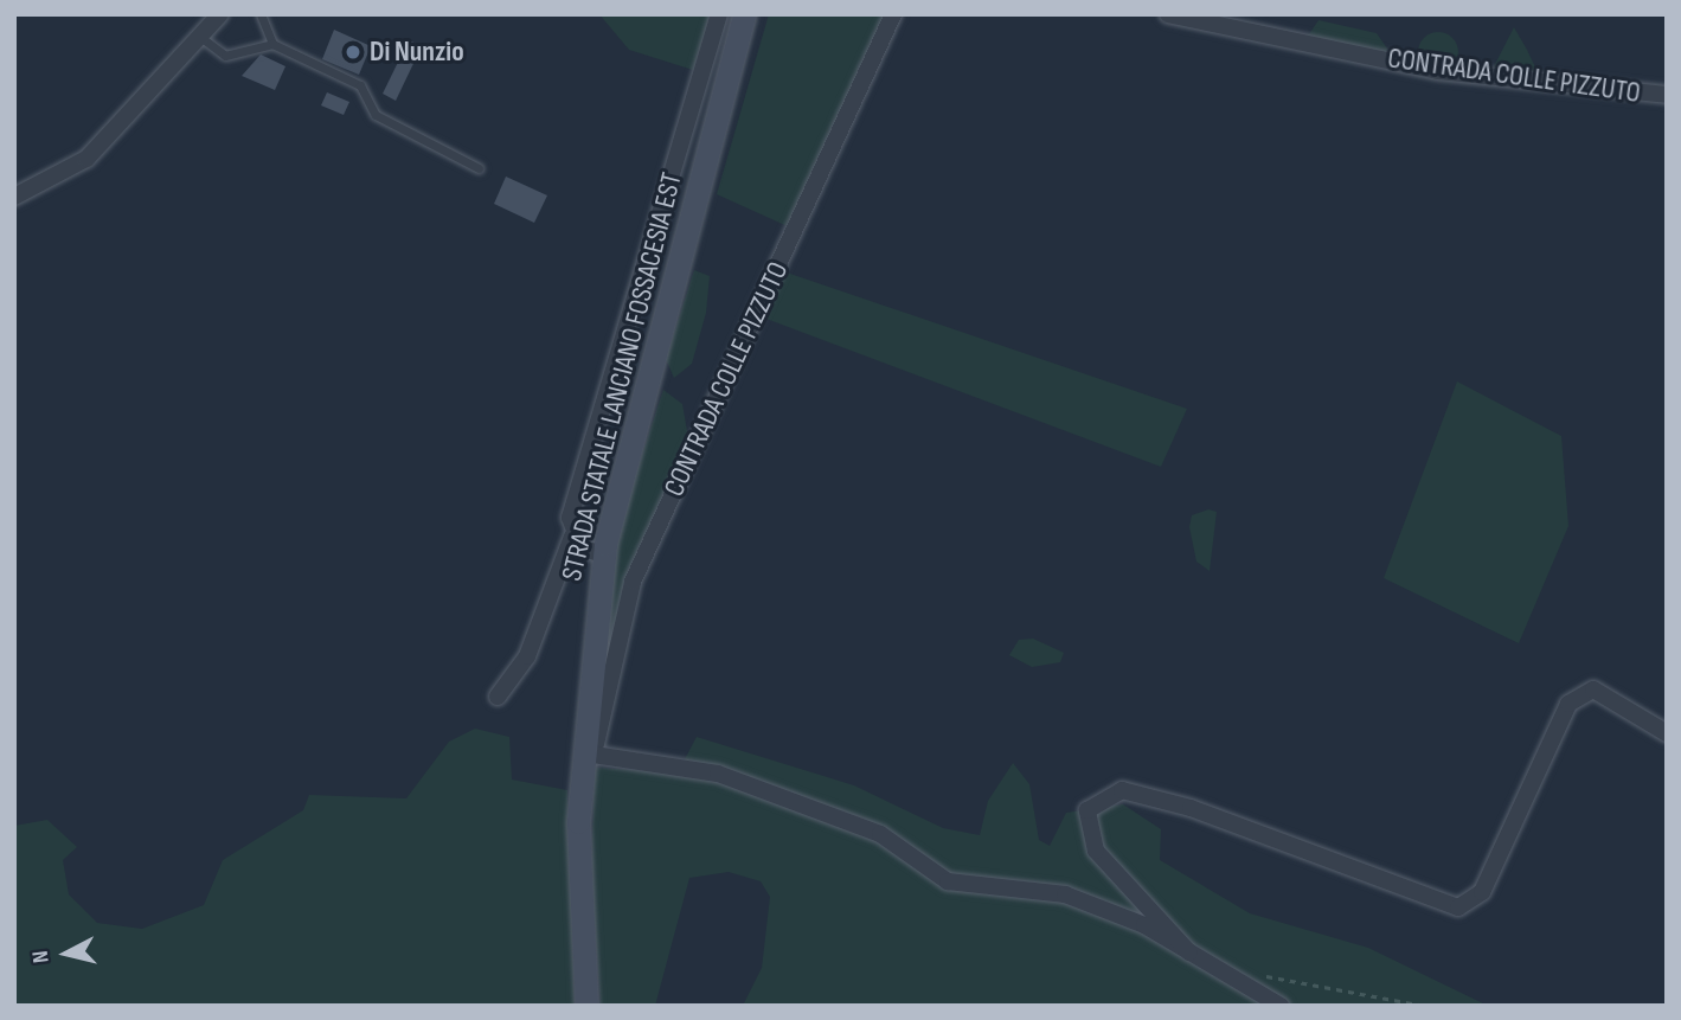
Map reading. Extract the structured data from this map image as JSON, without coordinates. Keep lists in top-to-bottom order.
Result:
{
  "streets": {
    "main road": ["STRADA STATALE LANCIANO FOSSACESIA EST"],
    "street": ["CONTRADA COLLE PIZZUTO"]
  },
  "crossings": [
    ["CONTRADA COLLE PIZZUTO", "STRADA STATALE LANCIANO FOSSACESIA EST"]
  ],
  "places": ["Di Nunzio"],
  "north": "left"
}
